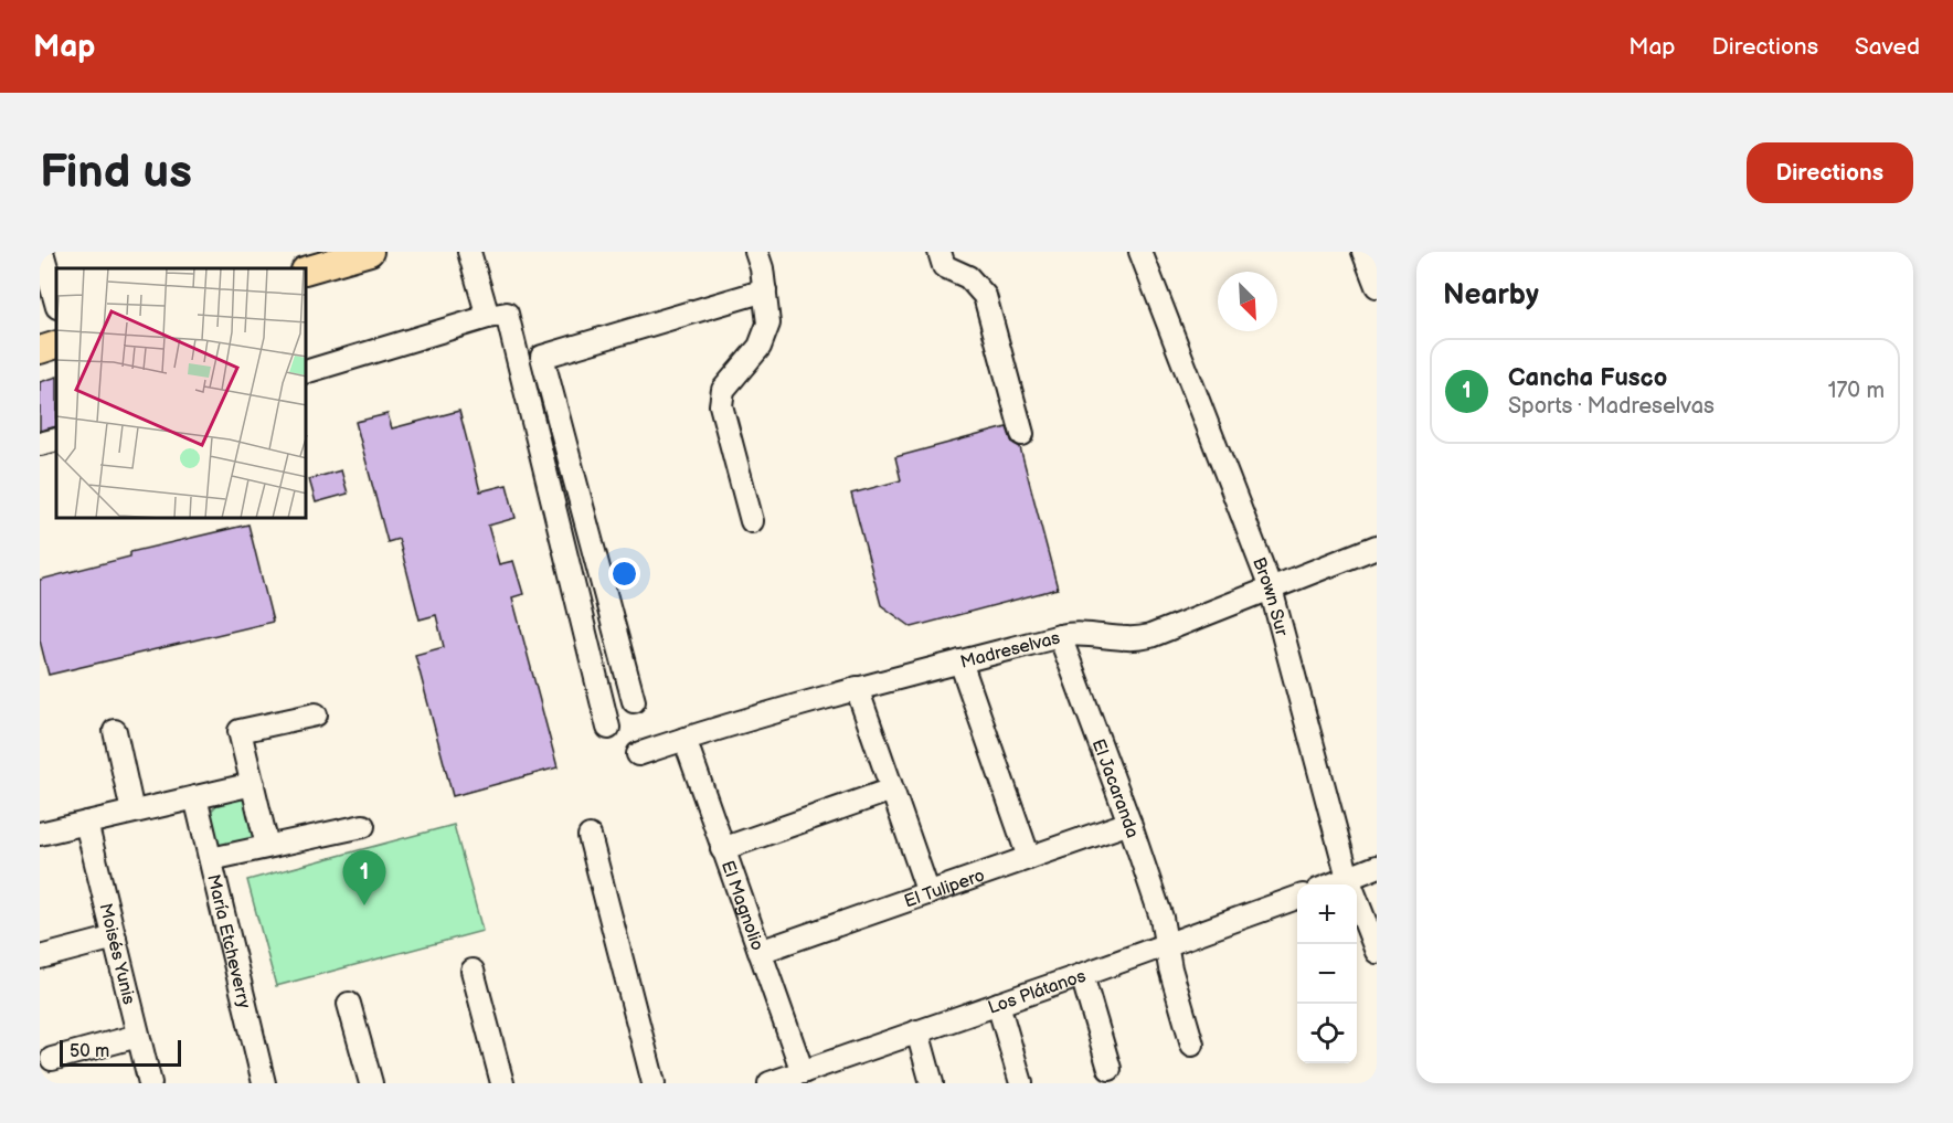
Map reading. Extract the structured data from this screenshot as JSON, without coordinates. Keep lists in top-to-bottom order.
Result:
{
  "streets": {
    "street": [
      "Brown Sur",
      "Madreselvas",
      "El Jacaranda",
      "El Tulipero",
      "El Magnolio",
      "María Etcheverry",
      "Moisés Yunis",
      "Los Plátanos"
    ]
  },
  "crossings": [
    ["Brown Sur", "Madreselvas"],
    ["Madreselvas", "El Jacaranda"],
    ["Madreselvas", "El Magnolio"],
    ["El Jacaranda", "El Tulipero"],
    ["El Jacaranda", "Los Plátanos"],
    ["El Tulipero", "El Magnolio"],
    ["El Magnolio", "Los Plátanos"]
  ],
  "scale_bar": "50 m",
  "north": "bottom right",
  "page": {
    "header": "Map",
    "nav": ["Map", "Directions", "Saved"],
    "buttons": "Directions",
    "title": "Find us",
    "heading": "Nearby",
    "list": [
      {
        "mark": "1",
        "name": "Cancha Fusco",
        "note": "Sports · Madreselvas",
        "value": "170 m"
      }
    ],
    "pins": "1",
    "map_buttons": ["+", "−"],
    "scale": "50 m"
  }
}
